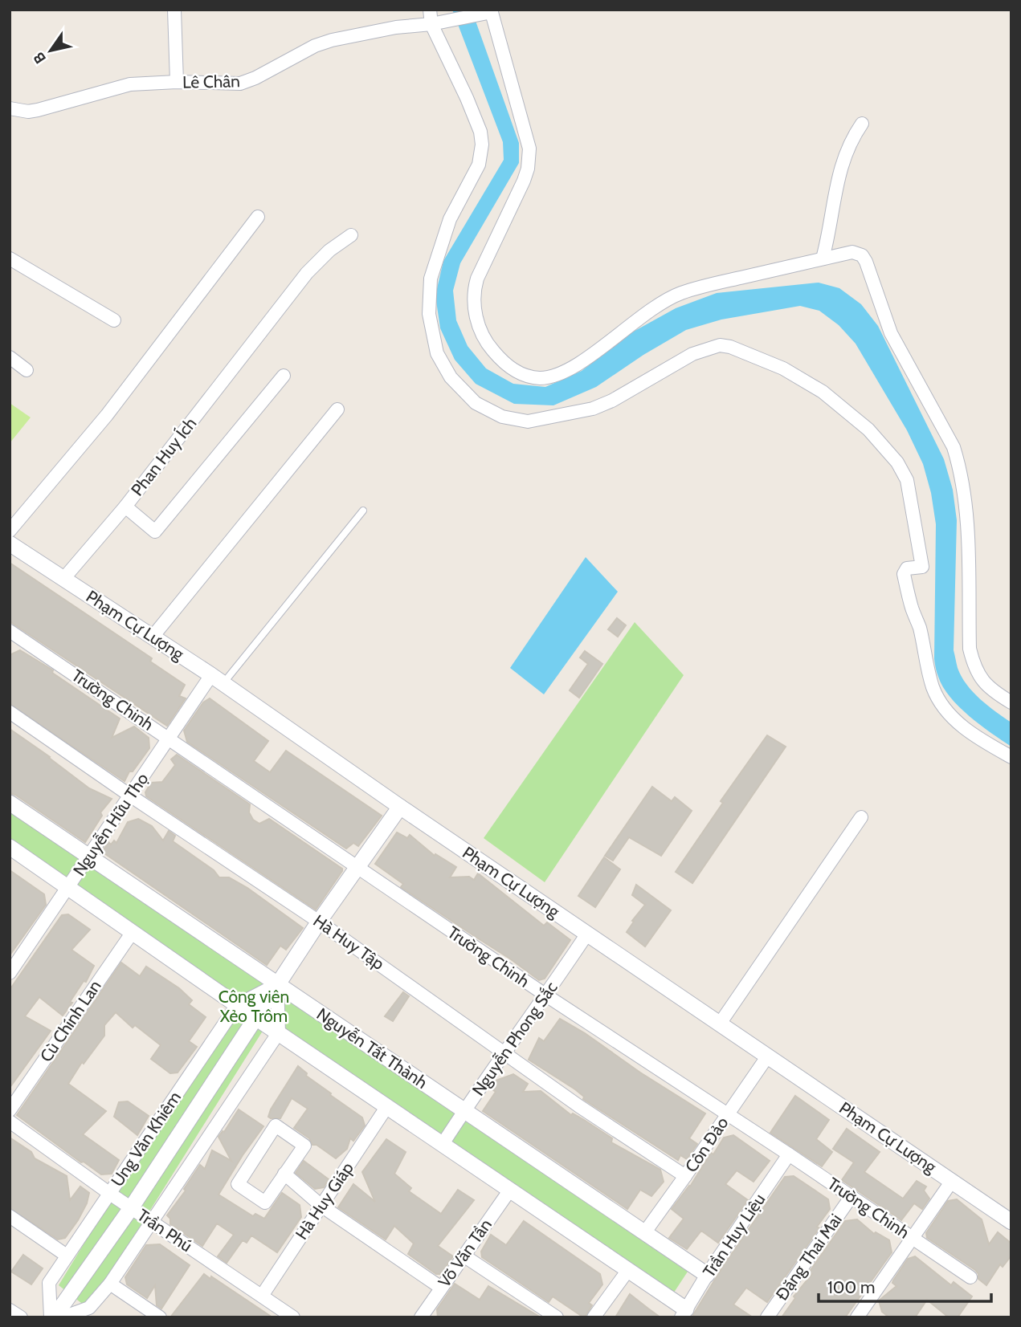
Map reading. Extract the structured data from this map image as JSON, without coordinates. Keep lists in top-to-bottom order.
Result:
{
  "streets": {
    "street": [
      "Lê Chân",
      "Phan Huy Ích",
      "Phạm Cự Lượng",
      "Trường Chinh",
      "Nguyễn Hữu Thọ",
      "Hà Huy Tập",
      "Cù Chính Lan",
      "Nguyễn Phong Sắc",
      "Nguyễn Tất Thành",
      "Ung Văn Khiêm",
      "Côn Đảo",
      "Hà Huy Giáp",
      "Trần Phú",
      "Trần Huy Liệu",
      "Võ Văn Tần",
      "Đặng Thai Mai"
    ]
  },
  "crossings": [
    ["Phan Huy Ích", "Phạm Cự Lượng"],
    ["Phạm Cự Lượng", "Nguyễn Hữu Thọ"],
    ["Phạm Cự Lượng", "Nguyễn Phong Sắc"],
    ["Phạm Cự Lượng", "Ung Văn Khiêm"],
    ["Phạm Cự Lượng", "Côn Đảo"],
    ["Trường Chinh", "Nguyễn Hữu Thọ"],
    ["Trường Chinh", "Nguyễn Phong Sắc"],
    ["Trường Chinh", "Ung Văn Khiêm"],
    ["Trường Chinh", "Côn Đảo"],
    ["Trường Chinh", "Trần Huy Liệu"],
    ["Trường Chinh", "Đặng Thai Mai"],
    ["Nguyễn Hữu Thọ", "Hà Huy Tập"],
    ["Nguyễn Hữu Thọ", "Nguyễn Tất Thành"],
    ["Hà Huy Tập", "Nguyễn Phong Sắc"],
    ["Hà Huy Tập", "Ung Văn Khiêm"],
    ["Hà Huy Tập", "Côn Đảo"],
    ["Nguyễn Phong Sắc", "Nguyễn Tất Thành"],
    ["Nguyễn Tất Thành", "Ung Văn Khiêm"],
    ["Nguyễn Tất Thành", "Côn Đảo"],
    ["Nguyễn Tất Thành", "Trần Huy Liệu"],
    ["Ung Văn Khiêm", "Trần Phú"],
    ["Hà Huy Giáp", "Trần Phú"]
  ],
  "parks": ["Công viên Xẻo Trôm"],
  "scale_bar": "100 m",
  "north": "bottom left"
}
